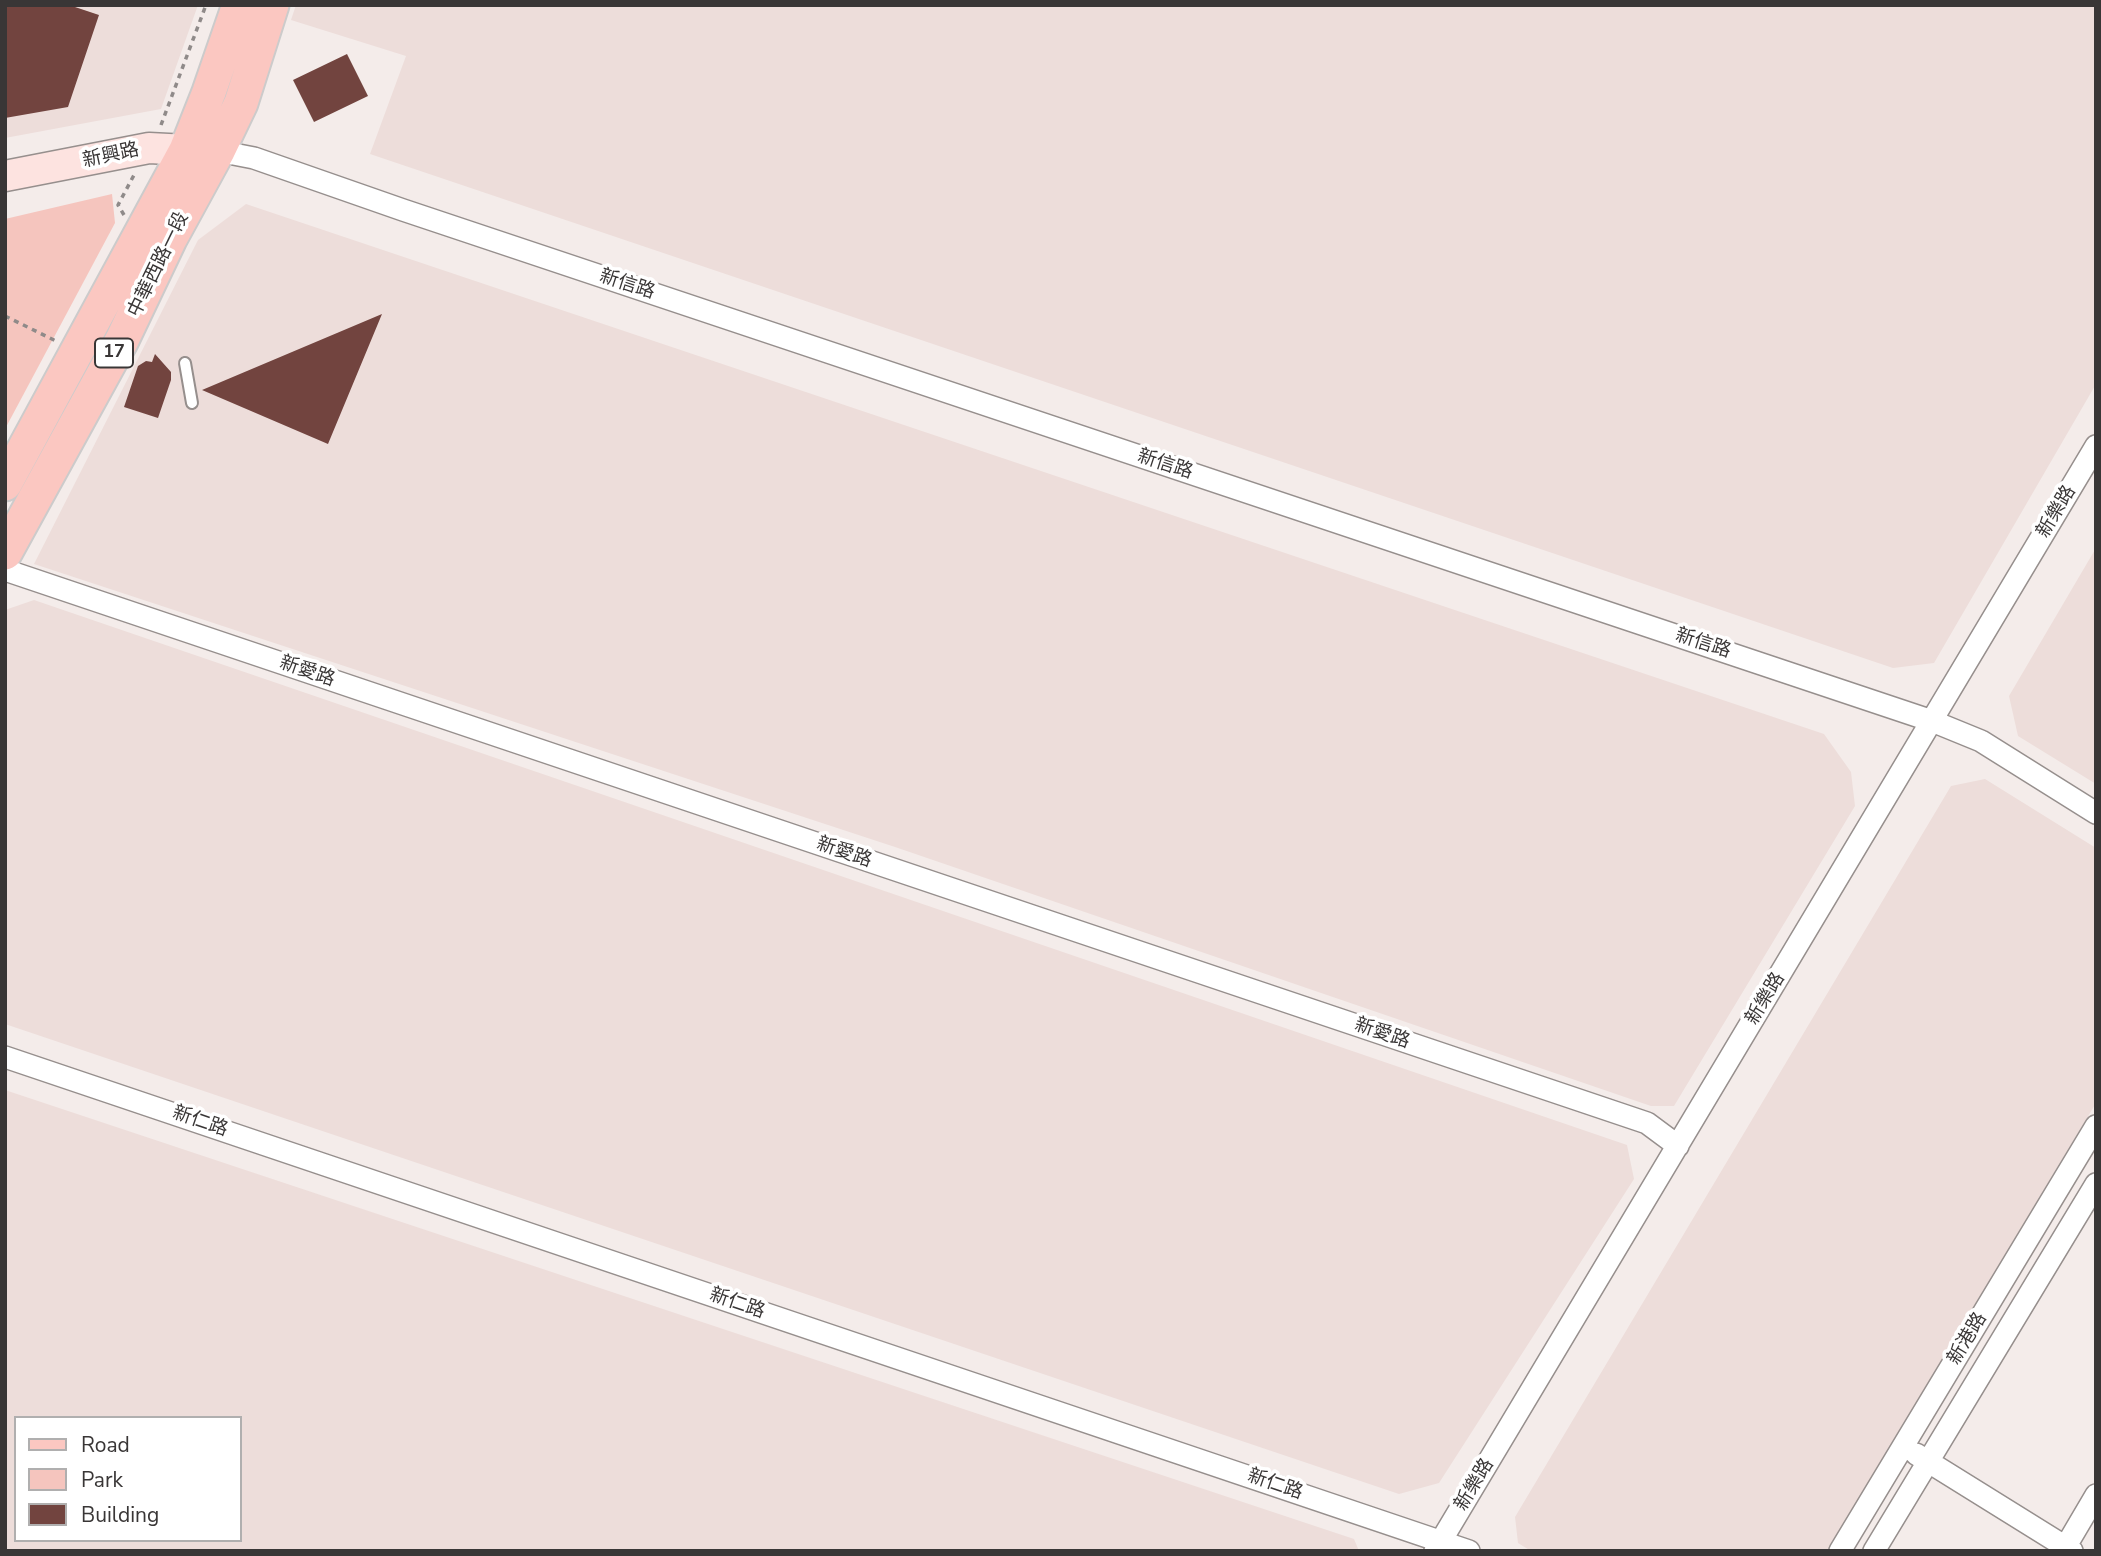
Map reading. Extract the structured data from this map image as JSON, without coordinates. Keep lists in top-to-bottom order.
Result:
{
  "streets": {
    "main road": ["中華西路一段", "17"],
    "street": [
      "新興路",
      "新信路",
      "新樂路",
      "新愛路",
      "新仁路",
      "新港路"
    ]
  },
  "crossings": [
    ["新興路", "中華西路一段"],
    ["新興路", "新信路"],
    ["中華西路一段", "新信路"],
    ["新信路", "新樂路"],
    ["新樂路", "新愛路"],
    ["新樂路", "新仁路"]
  ],
  "legend": ["Road", "Park", "Building"]
}
